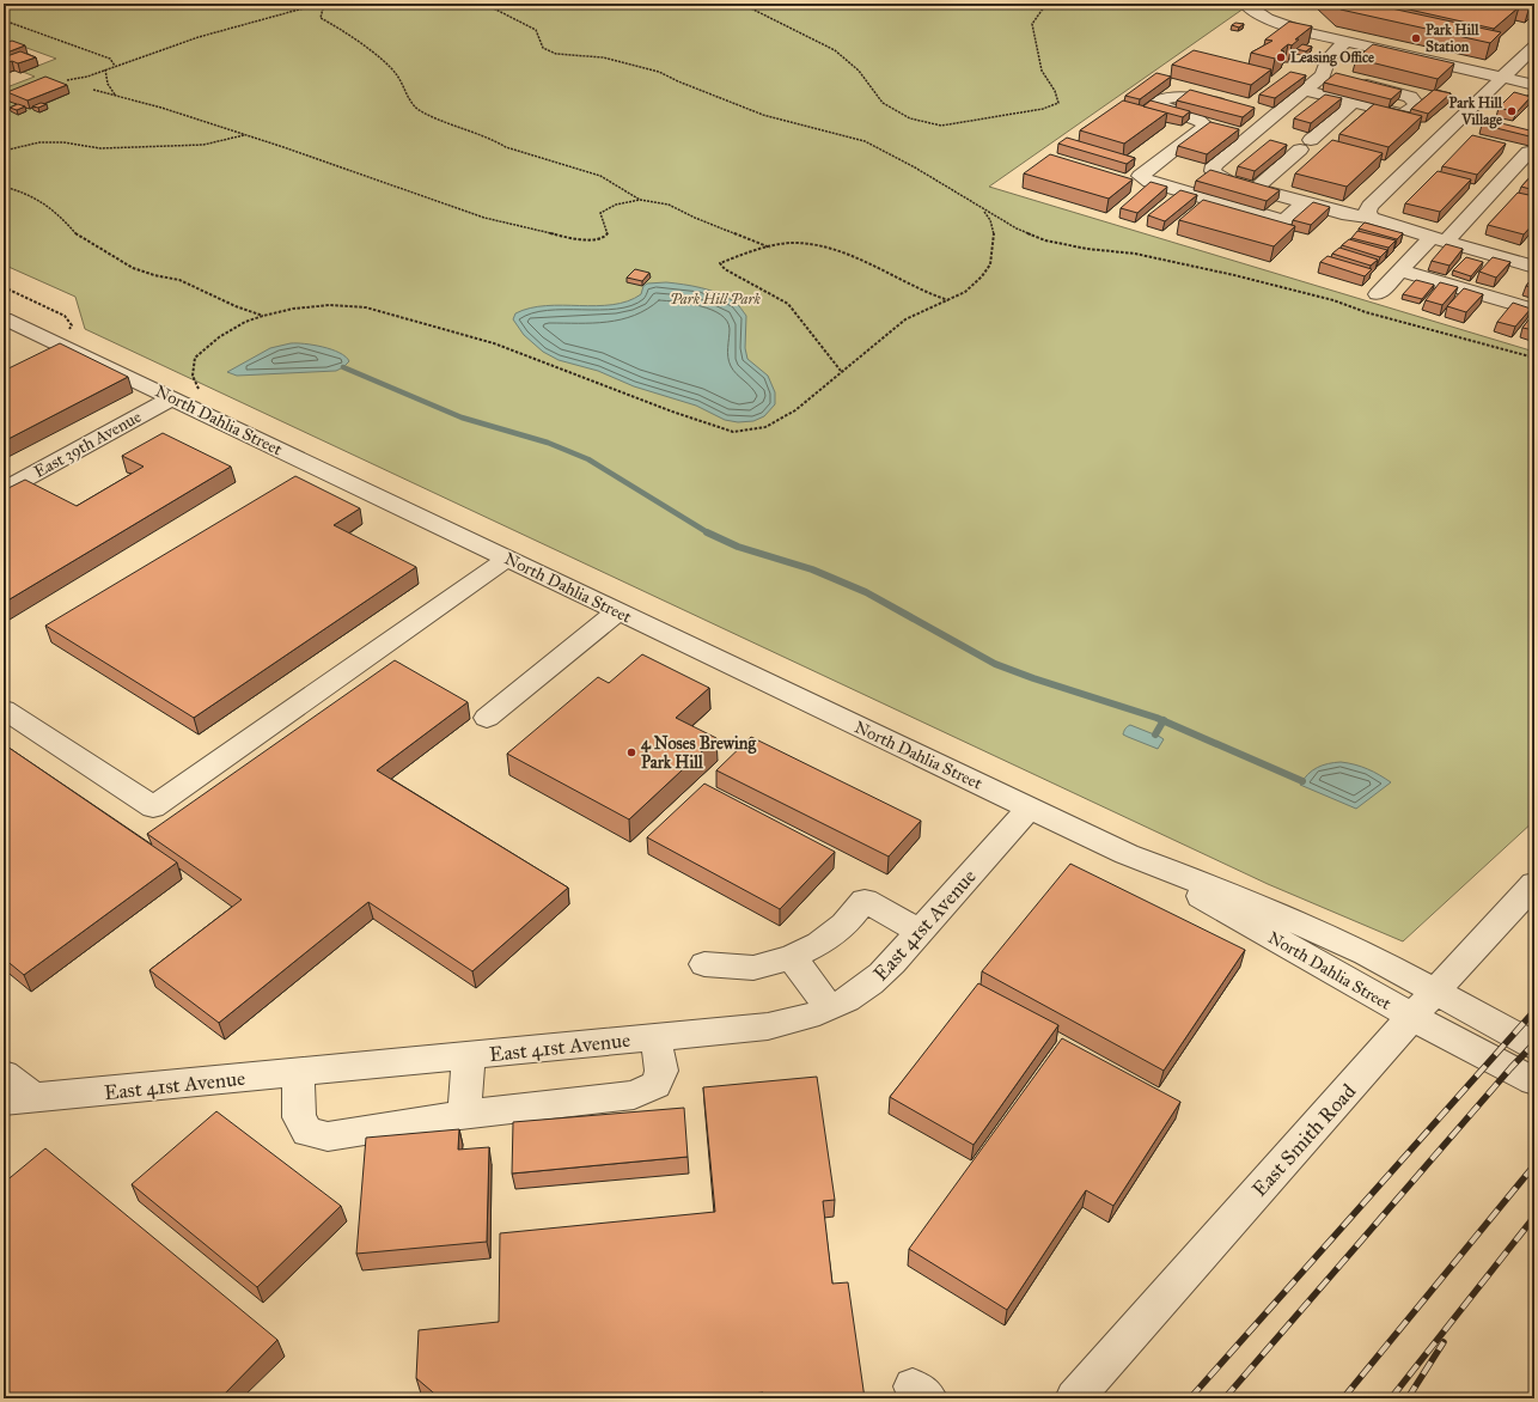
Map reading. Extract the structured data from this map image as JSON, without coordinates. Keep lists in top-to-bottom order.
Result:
{
  "streets": {
    "street": [
      "North Dahlia Street",
      "East 39th Avenue",
      "East 41st Avenue",
      "East Smith Road"
    ]
  },
  "crossings": [
    ["North Dahlia Street", "East 39th Avenue"],
    ["North Dahlia Street", "East 41st Avenue"],
    ["North Dahlia Street", "East Smith Road"]
  ],
  "parks": ["Park Hill Park"],
  "places": [
    "Park Hill Station",
    "Leasing Office",
    "Park Hill Village",
    "4 Noses Brewing Park Hill"
  ]
}
